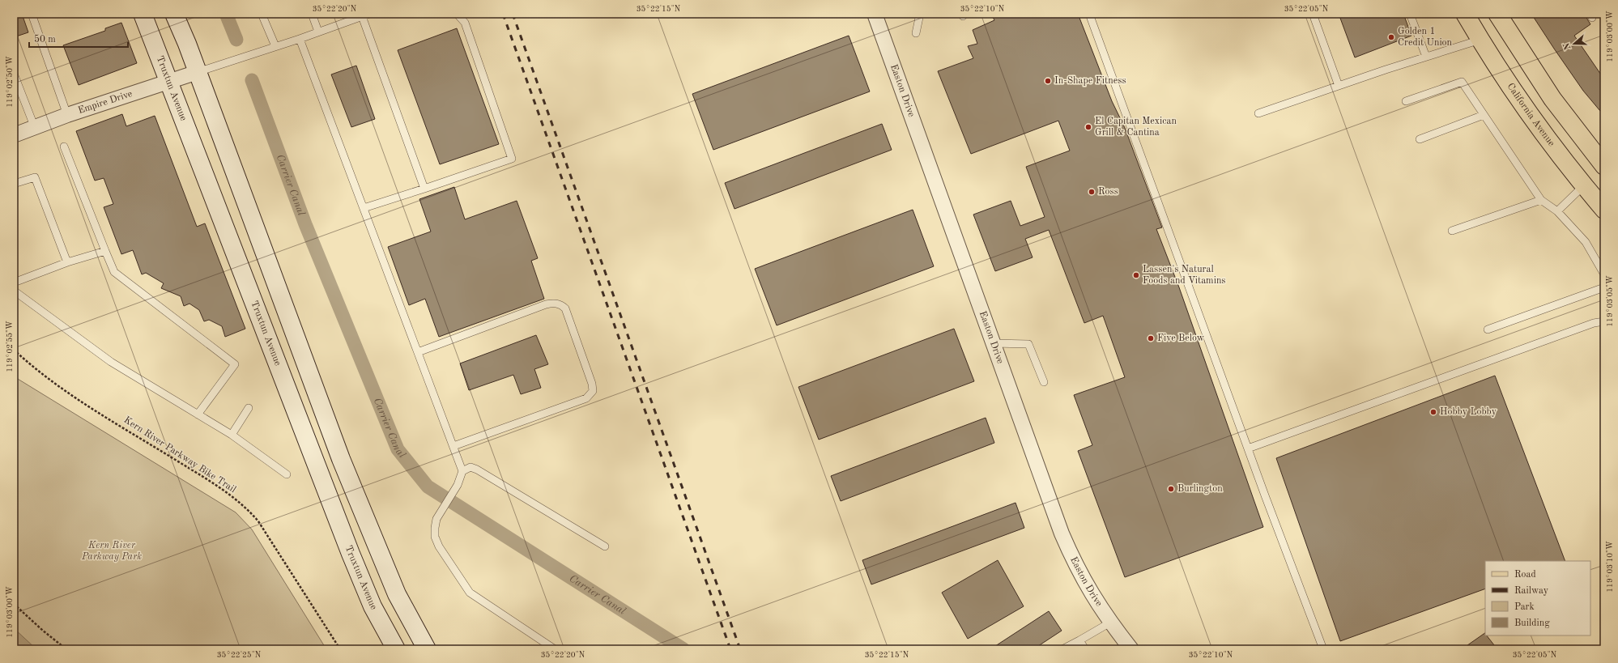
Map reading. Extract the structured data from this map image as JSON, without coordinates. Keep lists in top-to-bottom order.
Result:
{
  "streets": {
    "main road": ["Truxtun Avenue", "California Avenue"],
    "street": ["Easton Drive", "Empire Drive"],
    "path": ["Kern River Parkway Bike Trail"]
  },
  "crossings": [
    ["Truxtun Avenue", "Empire Drive"]
  ],
  "water": ["Carrier Canal"],
  "parks": ["Kern River Parkway Park"],
  "places": [
    "Golden 1 Credit Union",
    "In-Shape Fitness",
    "El Capitan Mexican Grill & Cantina",
    "Ross",
    "Lassen's Natural Foods and Vitamins",
    "Five Below",
    "Hobby Lobby",
    "Burlington"
  ],
  "legend": [
    "Road",
    "Railway",
    "Park",
    "Building"
  ],
  "scale_bar": "50 m",
  "north": "left",
  "coordinates": [
    "35°22'20\"N",
    "35°22'15\"N",
    "35°22'10\"N",
    "35°22'05\"N",
    "119°03'00\"W",
    "119°02'50\"W",
    "119°03'05\"W",
    "119°02'55\"W",
    "119°03'10\"W",
    "35°22'25\"N"
  ]
}
